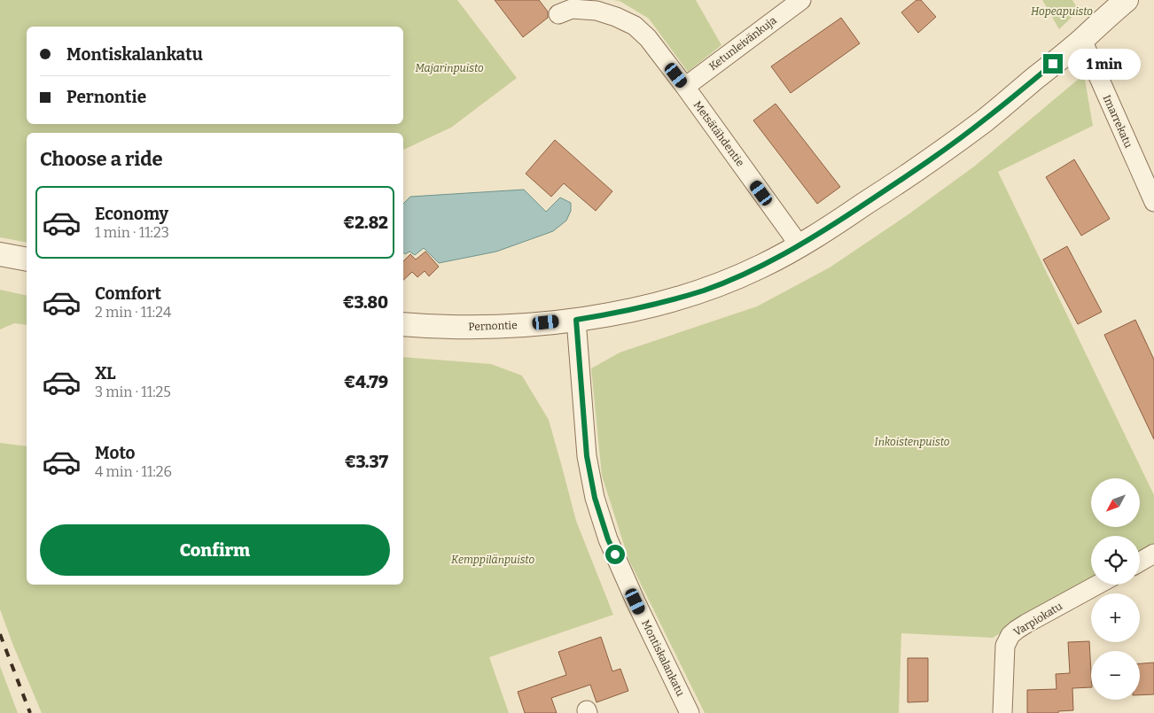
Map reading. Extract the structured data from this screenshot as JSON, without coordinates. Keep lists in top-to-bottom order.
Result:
{
  "streets": {
    "street": [
      "Ketunleivänkuja",
      "Imarrekatu",
      "Metsätähdentie",
      "Pernontie",
      "Varpiokatu",
      "Montiskalankatu"
    ]
  },
  "crossings": [
    ["Ketunleivänkuja", "Metsätähdentie"],
    ["Imarrekatu", "Pernontie"],
    ["Metsätähdentie", "Pernontie"],
    ["Pernontie", "Montiskalankatu"]
  ],
  "parks": [
    "Hopeapuisto",
    "Majarinpuisto",
    "Inkoistenpuisto",
    "Kemppilänpuisto"
  ],
  "north": "bottom left",
  "page": {
    "banner": ["Montiskalankatu", "Pernontie"],
    "bubble": "1 min",
    "heading": "Choose a ride",
    "list": [
      {
        "name": "Economy",
        "note": "1 min · 11:23",
        "value": "€2.82"
      },
      {
        "name": "Comfort",
        "note": "2 min · 11:24",
        "value": "€3.80"
      },
      {
        "name": "XL",
        "note": "3 min · 11:25",
        "value": "€4.79"
      },
      {
        "name": "Moto",
        "note": "4 min · 11:26",
        "value": "€3.37"
      }
    ],
    "map_buttons": ["+", "−"],
    "buttons": "Confirm"
  }
}
